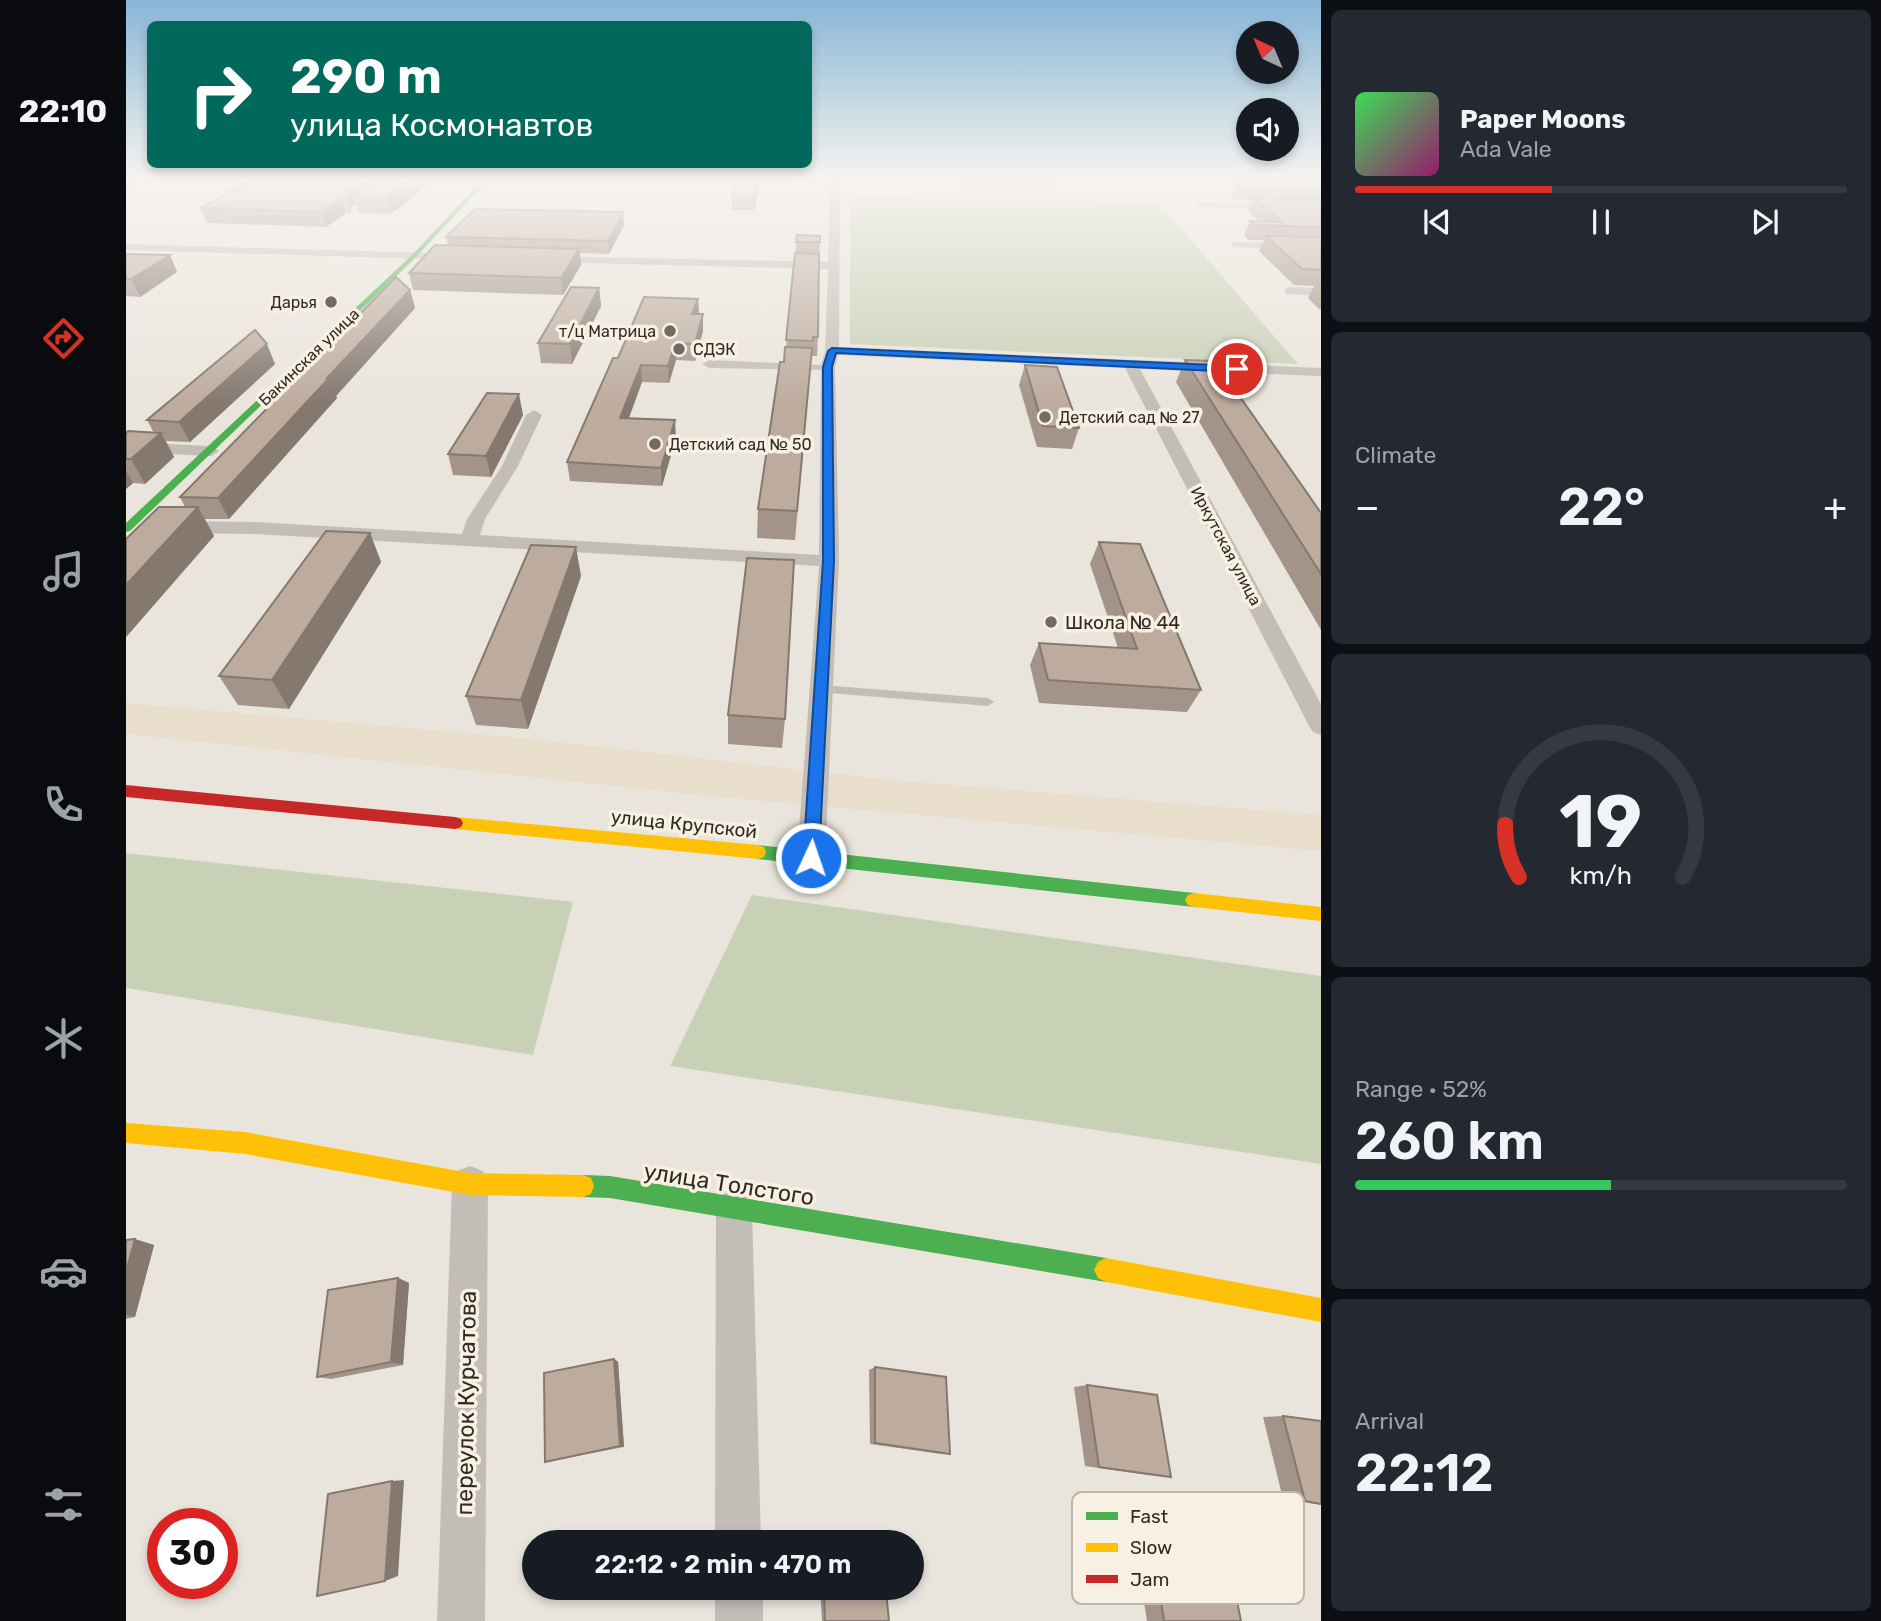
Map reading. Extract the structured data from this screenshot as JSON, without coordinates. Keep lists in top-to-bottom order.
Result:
{
  "streets": {
    "street": [
      "Бакинская улица",
      "Иркутская улица",
      "улица Крупской",
      "улица Толстого",
      "переулок Курчатова"
    ]
  },
  "crossings": [
    ["улица Толстого", "переулок Курчатова"]
  ],
  "places": [
    "Дарья",
    "т/ц Матрица",
    "СДЭК",
    "Детский сад № 27",
    "Детский сад № 50",
    "Школа № 44"
  ],
  "legend": ["Fast", "Slow", "Jam"],
  "north": "top left",
  "page": {
    "tabs": "22:10",
    "turn": ["290 m", "улица Космонавтов"],
    "song": ["Paper Moons", "Ada Vale"],
    "tile": [
      "Climate",
      ["Range · 52%", "260 km"],
      ["Arrival", "22:12"]
    ],
    "heat": ["−", "22°", "+"],
    "limit": "30",
    "trip": "22:12 · 2 min · 470 m",
    "gauge": ["19", "km/h"]
  }
}
